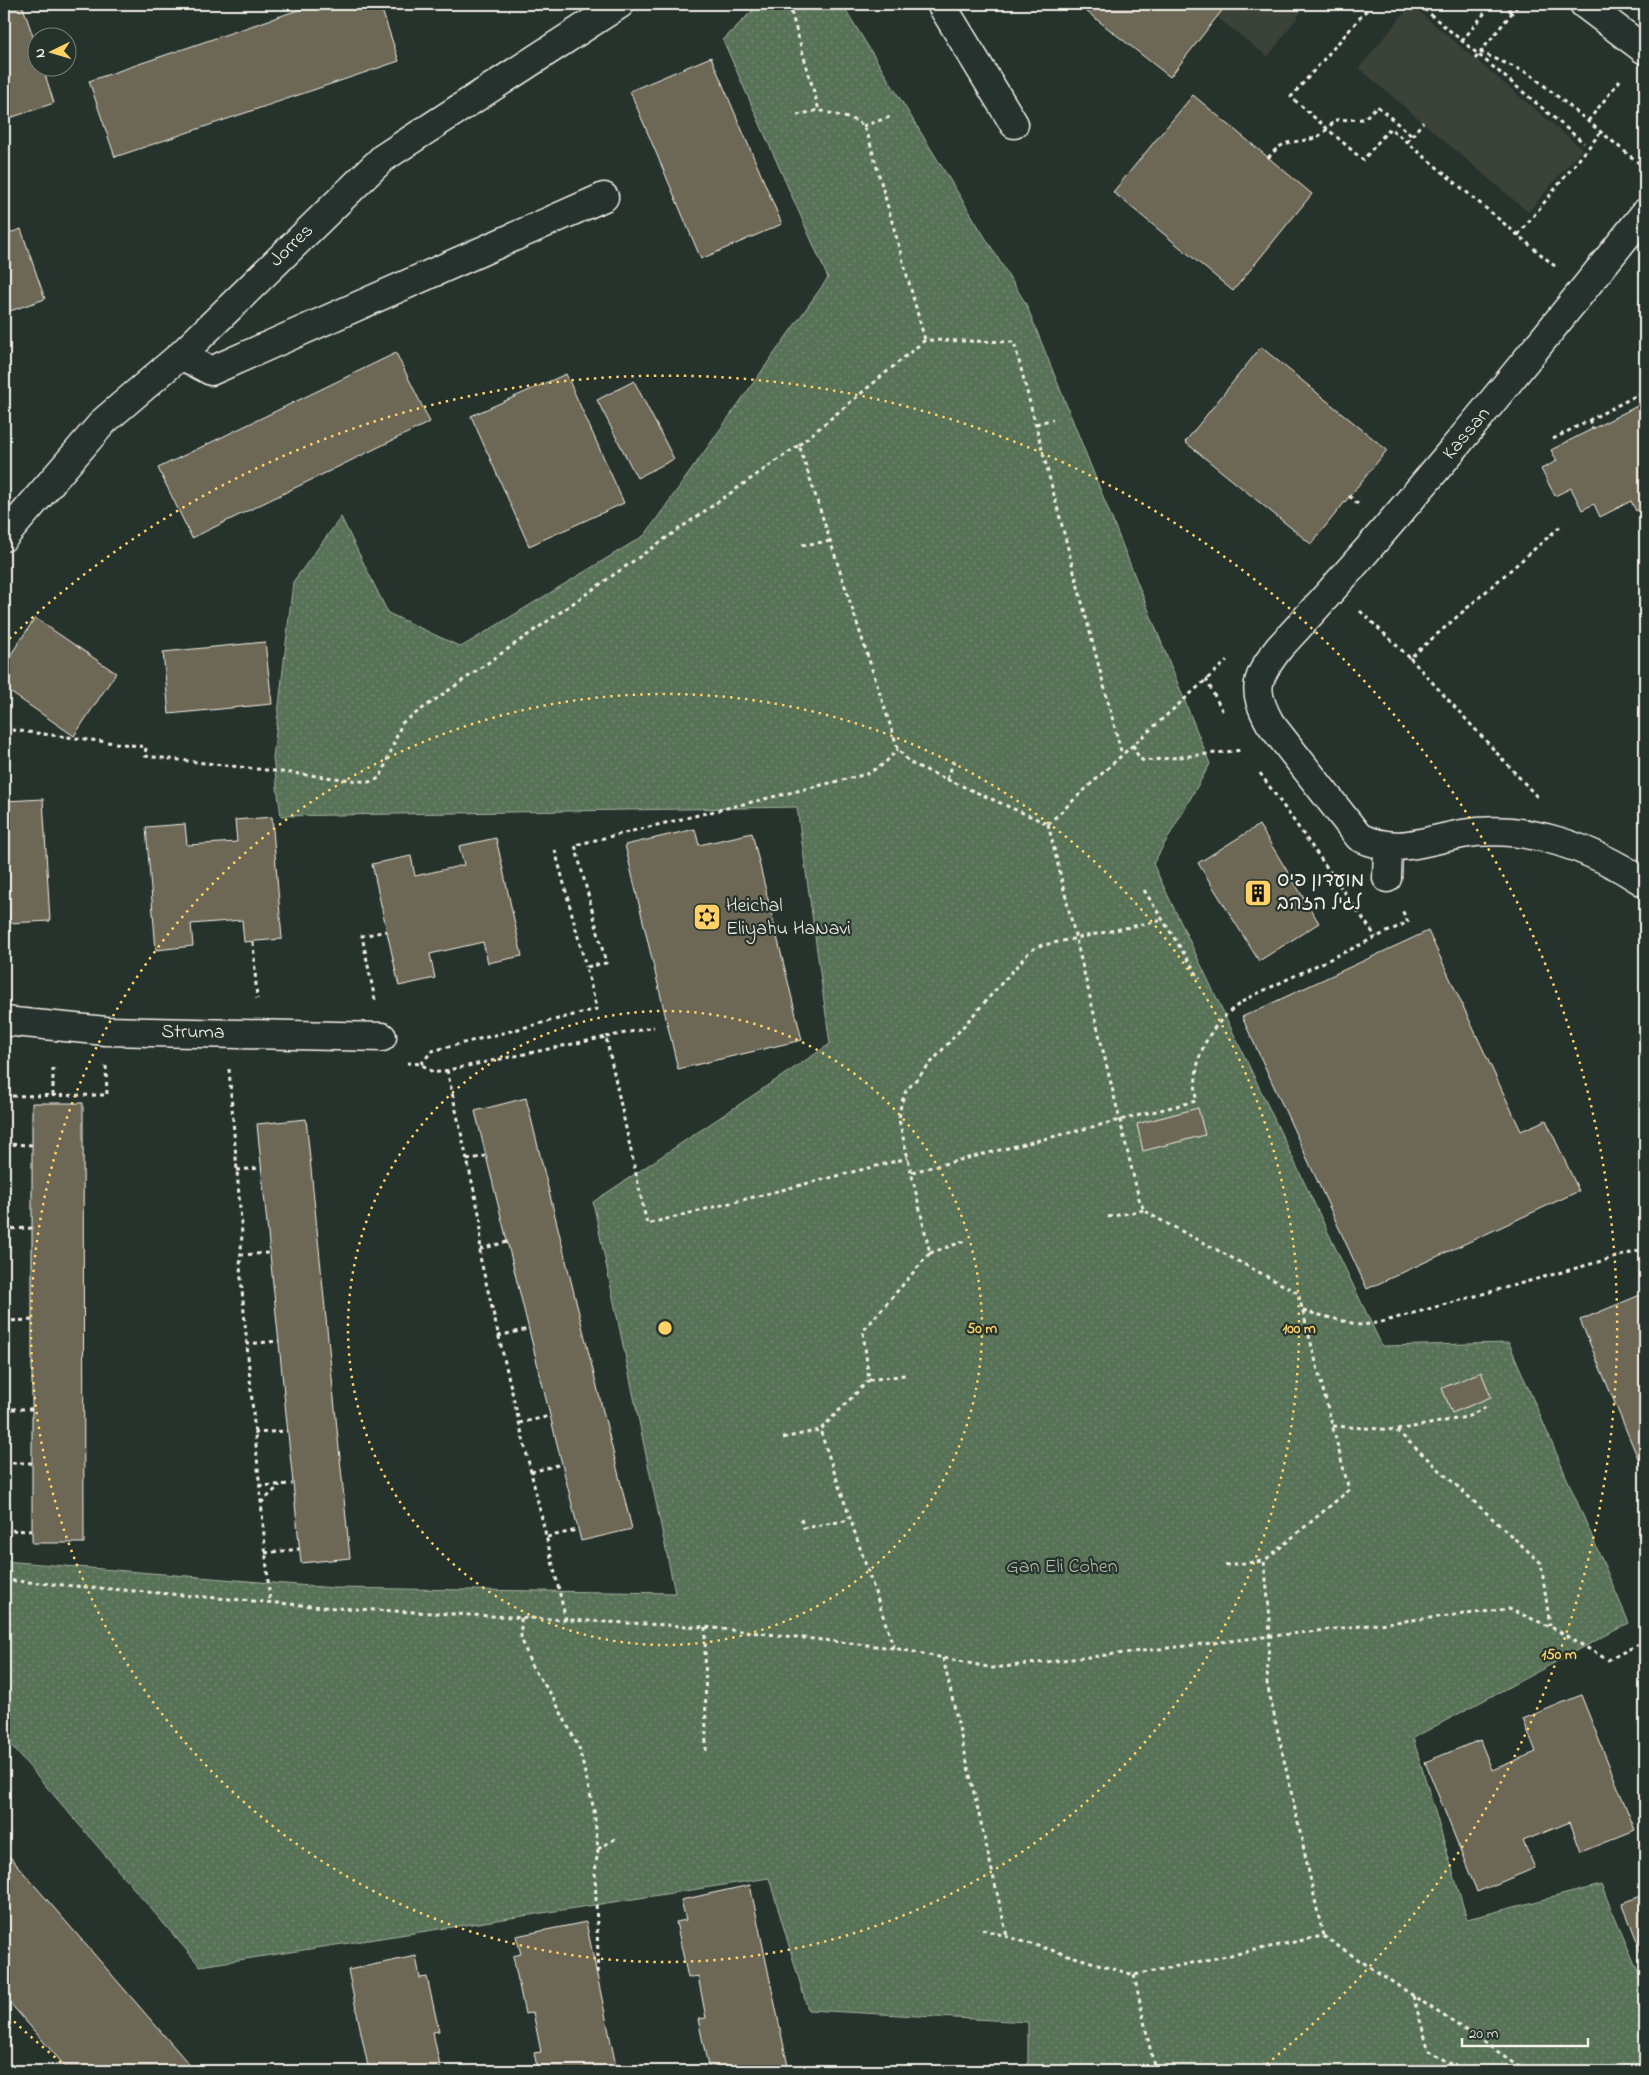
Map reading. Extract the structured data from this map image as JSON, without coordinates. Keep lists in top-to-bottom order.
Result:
{
  "streets": {
    "street": ["Jorres", "Kassan", "Struma"]
  },
  "parks": ["Gan Eli Cohen"],
  "places": {
    "building": ["מועדון פיס לגיל הזהב"],
    "synagogue": ["Heichal Eliyahu HaNavi"]
  },
  "scale_bar": "20 m",
  "north": "left",
  "rings": ["50 m", "100 m", "150 m"]
}
